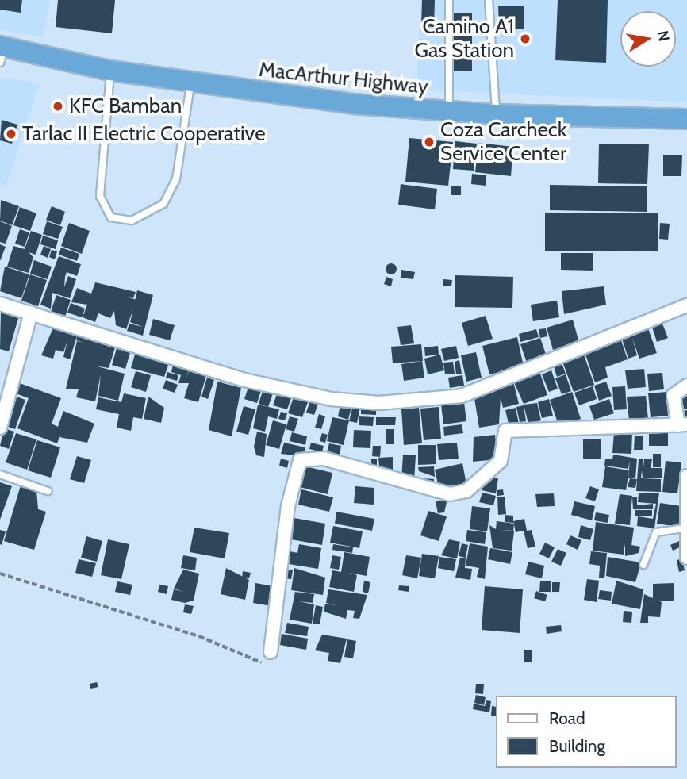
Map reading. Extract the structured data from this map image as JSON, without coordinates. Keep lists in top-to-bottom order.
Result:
{
  "streets": {
    "highway": ["MacArthur Highway"]
  },
  "places": [
    "Camino A1 Gas Station",
    "KFC Bamban",
    "Tarlac II Electric Cooperative",
    "Coza Carcheck Service Center"
  ],
  "legend": ["Road", "Building"],
  "north": "right"
}
